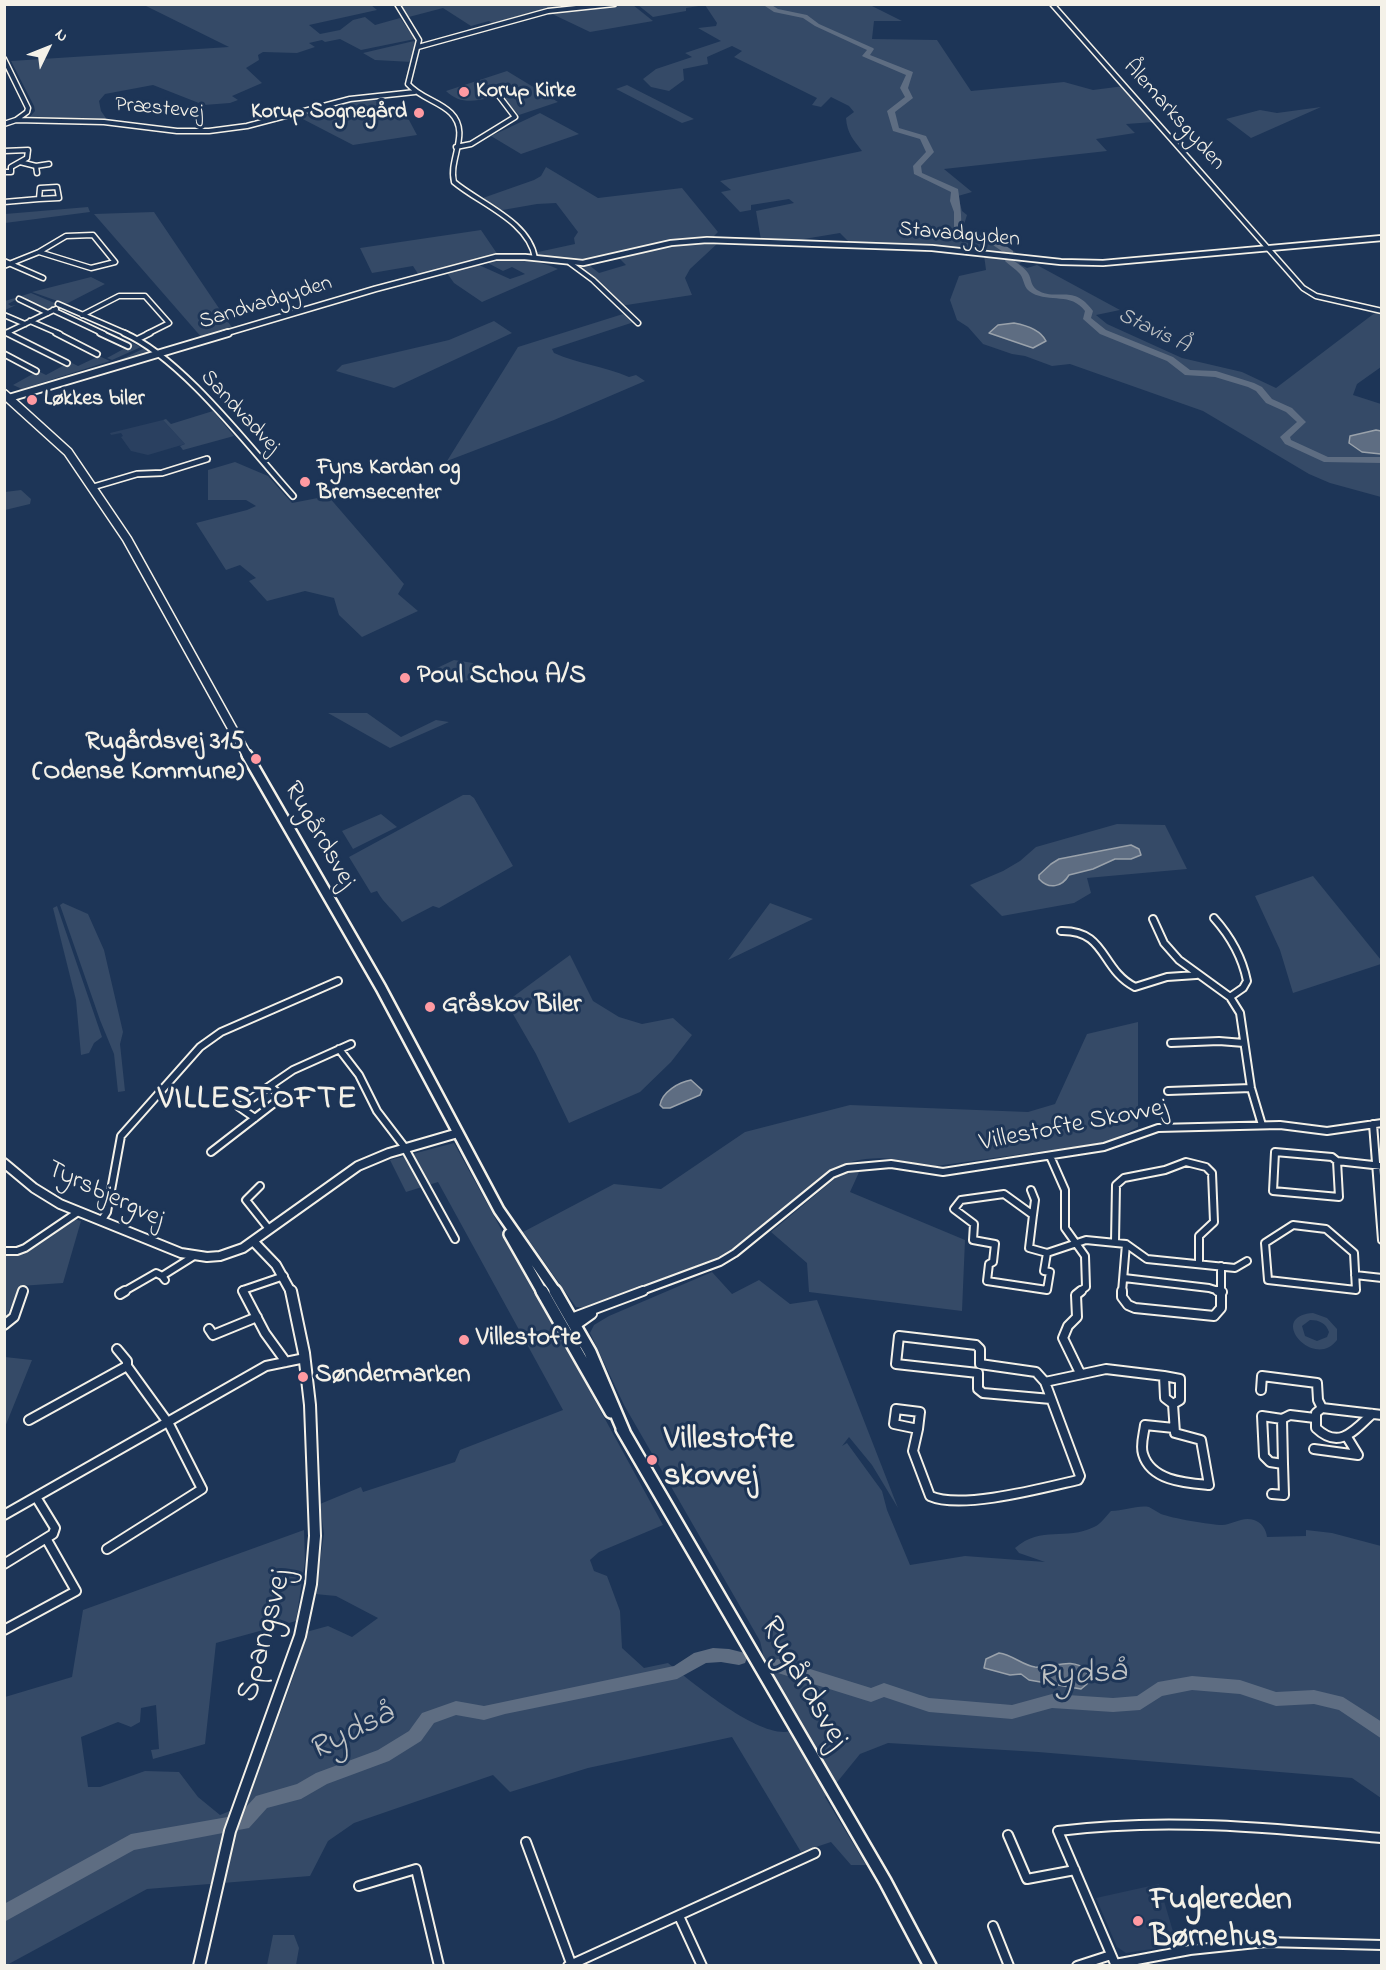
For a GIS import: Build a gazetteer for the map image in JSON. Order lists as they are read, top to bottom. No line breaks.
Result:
{"streets":{"main road":["Rugårdsvej"],"street":["Præstevej","Ålemarksgyden","Stavadgyden","Sandvadgyden","Sandvadvej","Villestofte Skovvej","Tyrsbjergvej","Spangsvej"]},"crossings":[["Ålemarksgyden","Stavadgyden"],["Stavadgyden","Sandvadgyden"],["Sandvadgyden","Sandvadvej"],["Sandvadgyden","Rugårdsvej"],["Rugårdsvej","Villestofte Skovvej"],["Rugårdsvej","Tyrsbjergvej"],["Tyrsbjergvej","Spangsvej"]],"districts":["VILLESTOFTE"],"water":["Stavis Å","Rydså"],"places":["Korup Kirke","Korup Sognegård","Løkkes biler","Fyns Kardan og Bremsecenter","Poul Schou A/S","Rugårdsvej 315 (Odense Kommune)","Gråskov Biler","Villestofte","Søndermarken","Villestofte skovvej","Fuglereden Børnehus"],"north":"top right"}
